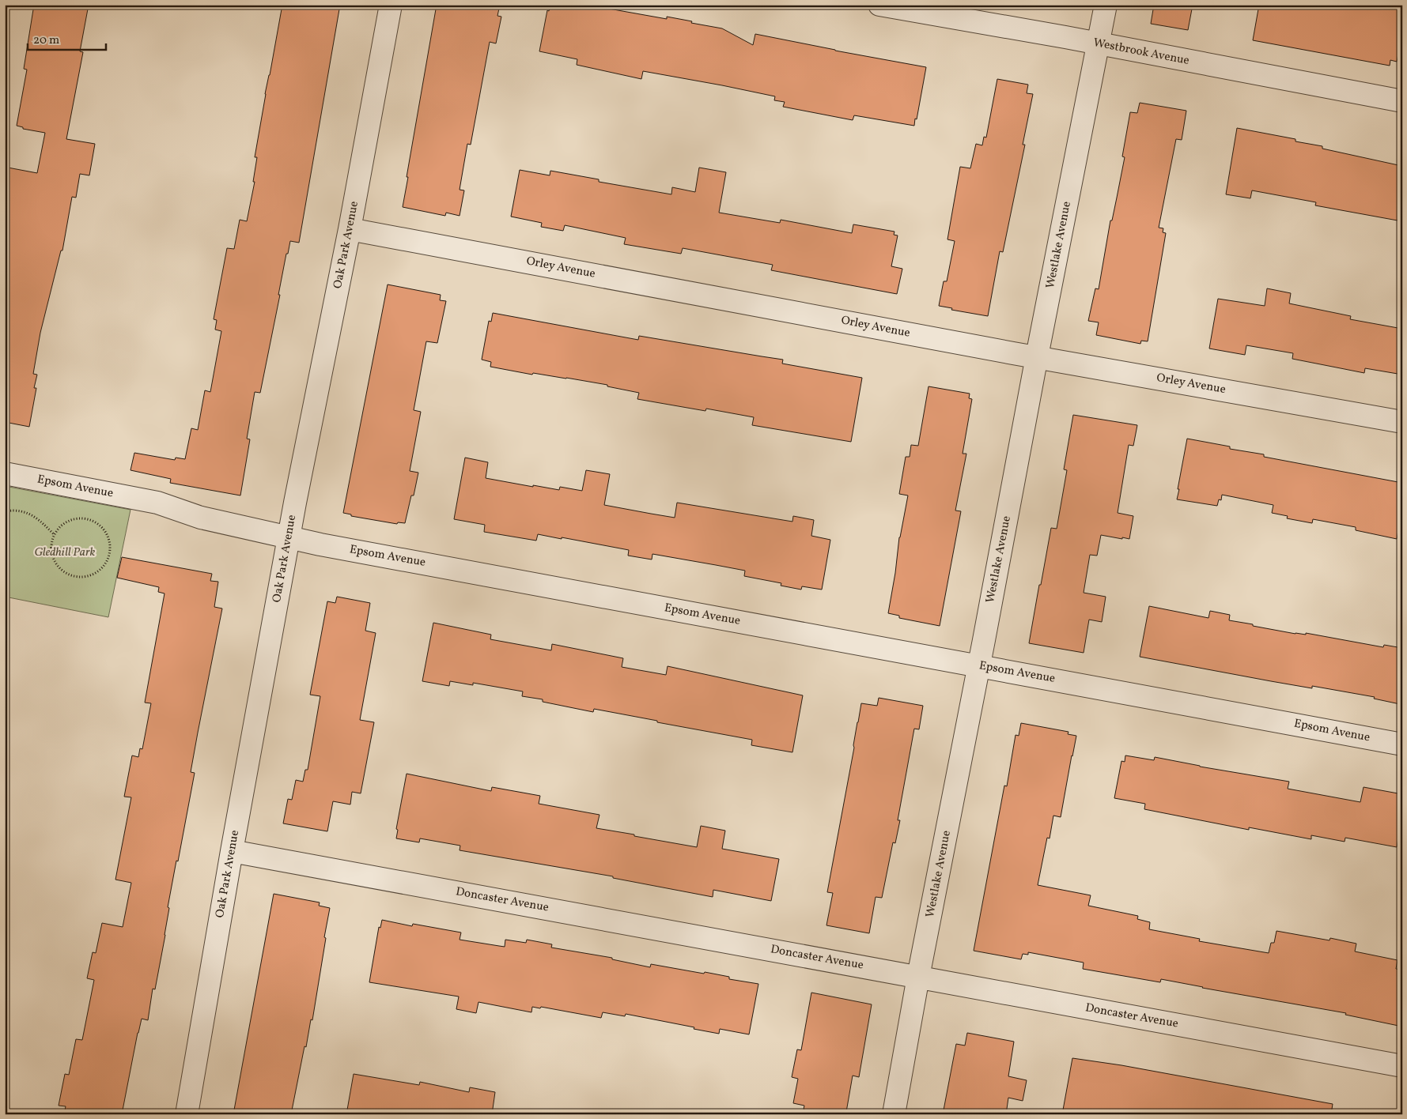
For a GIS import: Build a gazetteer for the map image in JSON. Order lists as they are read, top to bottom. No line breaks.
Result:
{"streets":{"street":["Westbrook Avenue","Oak Park Avenue","Westlake Avenue","Orley Avenue","Epsom Avenue","Doncaster Avenue"]},"crossings":[["Westbrook Avenue","Westlake Avenue"],["Oak Park Avenue","Orley Avenue"],["Oak Park Avenue","Epsom Avenue"],["Oak Park Avenue","Doncaster Avenue"],["Westlake Avenue","Orley Avenue"],["Westlake Avenue","Epsom Avenue"],["Westlake Avenue","Doncaster Avenue"]],"parks":["Gledhill Park"],"scale_bar":"20 m"}
